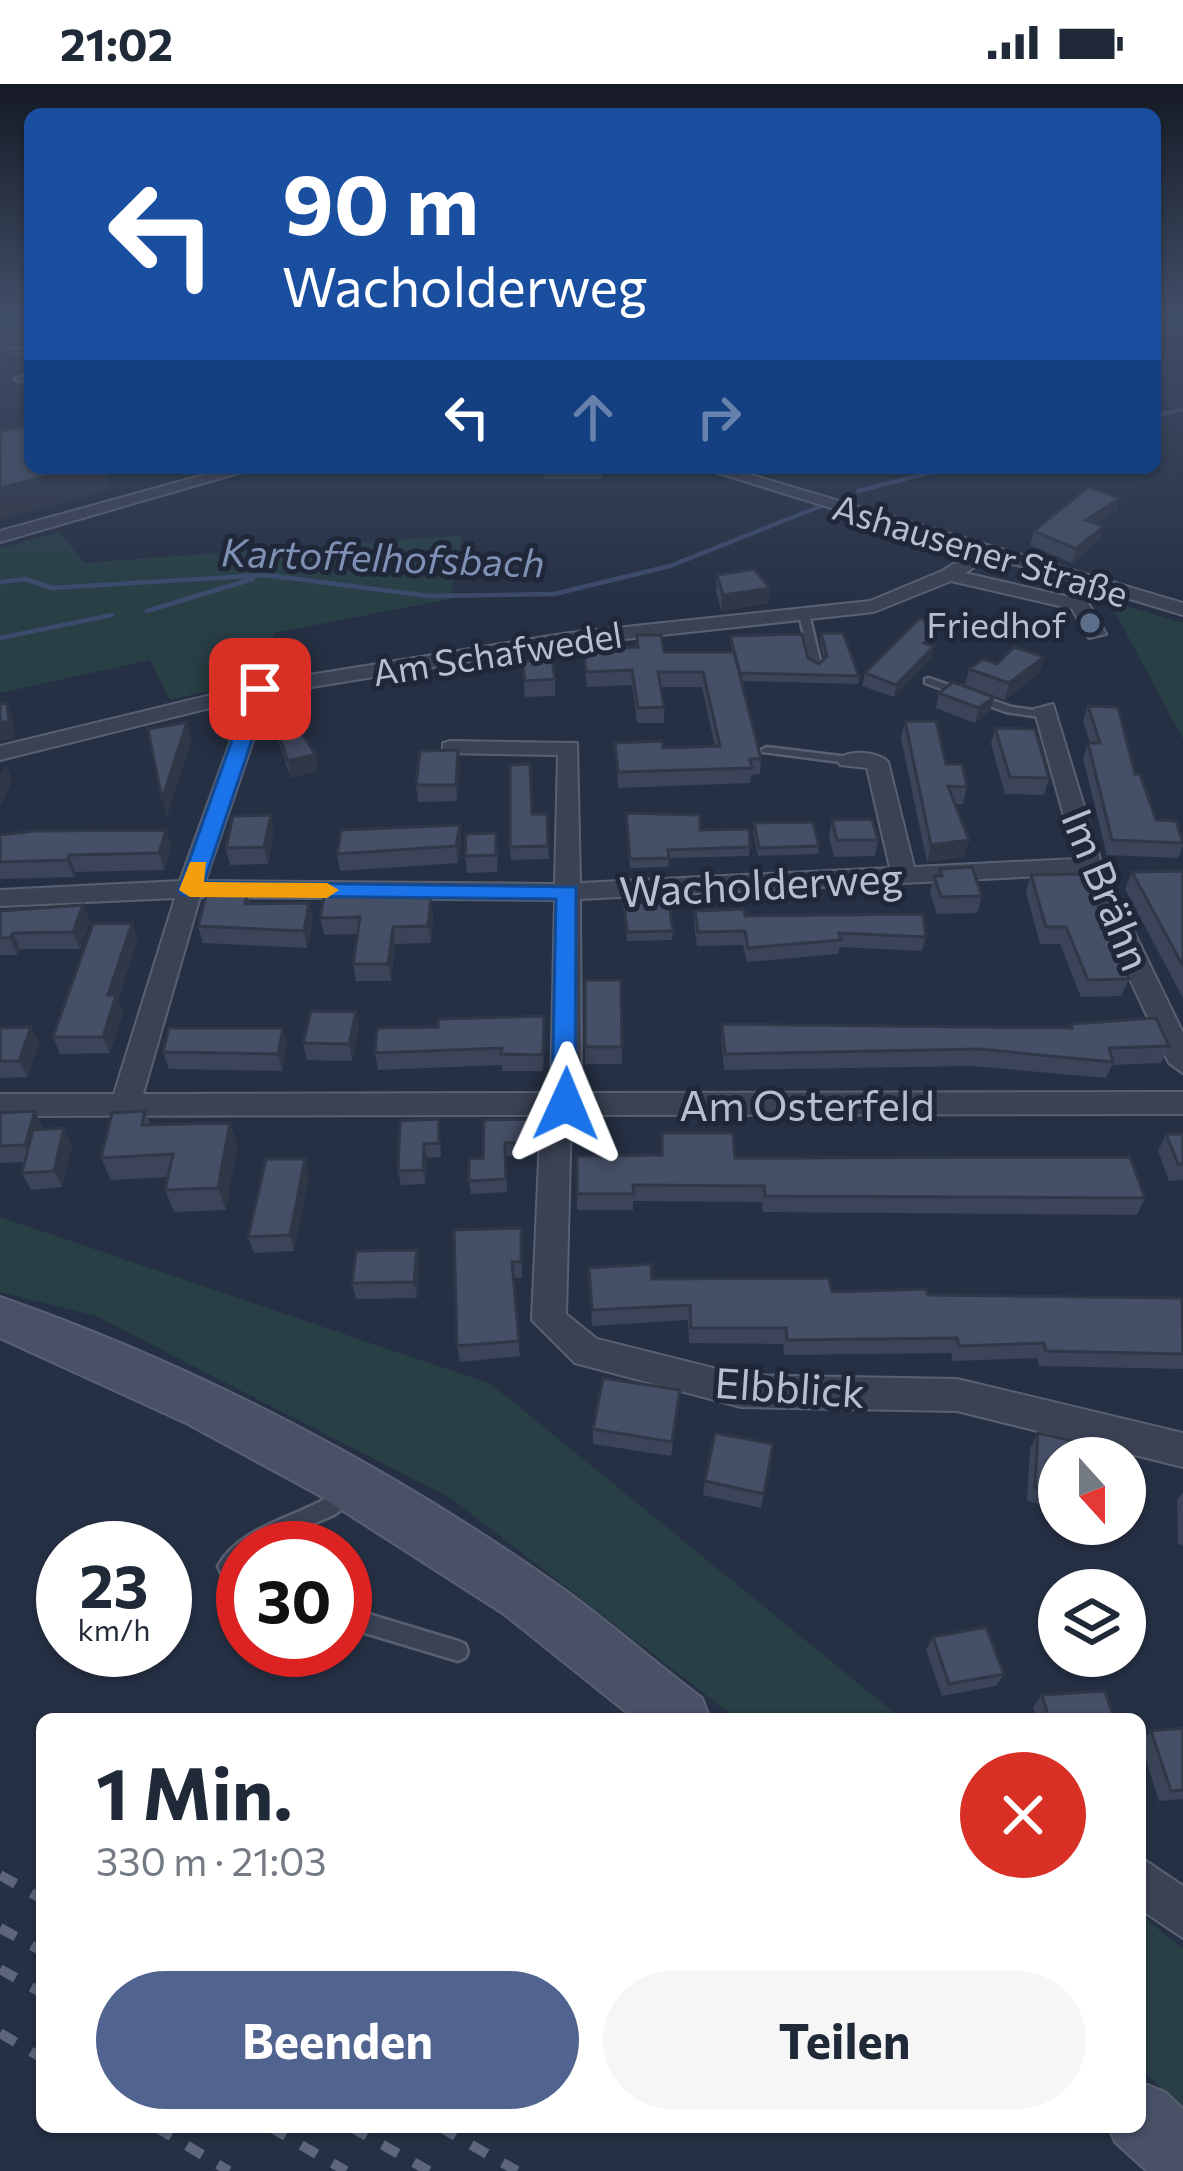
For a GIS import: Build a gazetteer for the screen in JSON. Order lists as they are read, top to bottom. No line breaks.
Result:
{"streets":{"street":["Ashausener Straße","Am Schafwedel","Wacholderweg","Im Brähn","Am Osterfeld","Elbblick"]},"crossings":[["Ashausener Straße","Am Schafwedel"],["Wacholderweg","Im Brähn"],["Am Osterfeld","Elbblick"]],"water":["Kartoffelhofsbach"],"places":["Friedhof"],"north":"bottom","page":{"status":"21:02","turn":["90 m","Wacholderweg"],"speed":"23 km/h","limit":"30","heading":["1 Min.","330 m · 21:03"],"buttons":["Beenden","Teilen"]}}
